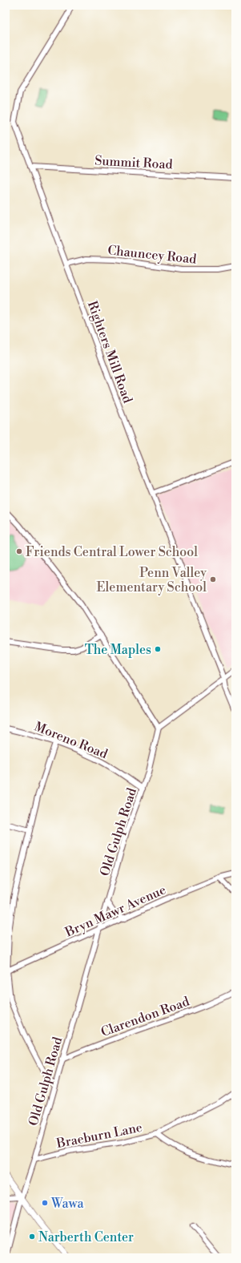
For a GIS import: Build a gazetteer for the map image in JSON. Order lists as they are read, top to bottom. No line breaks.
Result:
{"streets":{"street":["Summit Road","Chauncey Road","Righters Mill Road","Moreno Road","Old Gulph Road","Bryn Mawr Avenue","Clarendon Road","Braeburn Lane"]},"crossings":[["Summit Road","Righters Mill Road"],["Chauncey Road","Righters Mill Road"],["Moreno Road","Old Gulph Road"],["Old Gulph Road","Bryn Mawr Avenue"],["Old Gulph Road","Clarendon Road"],["Old Gulph Road","Braeburn Lane"]],"places":["Friends Central Lower School","Penn Valley Elementary School","The Maples","Wawa","Narberth Center"]}
